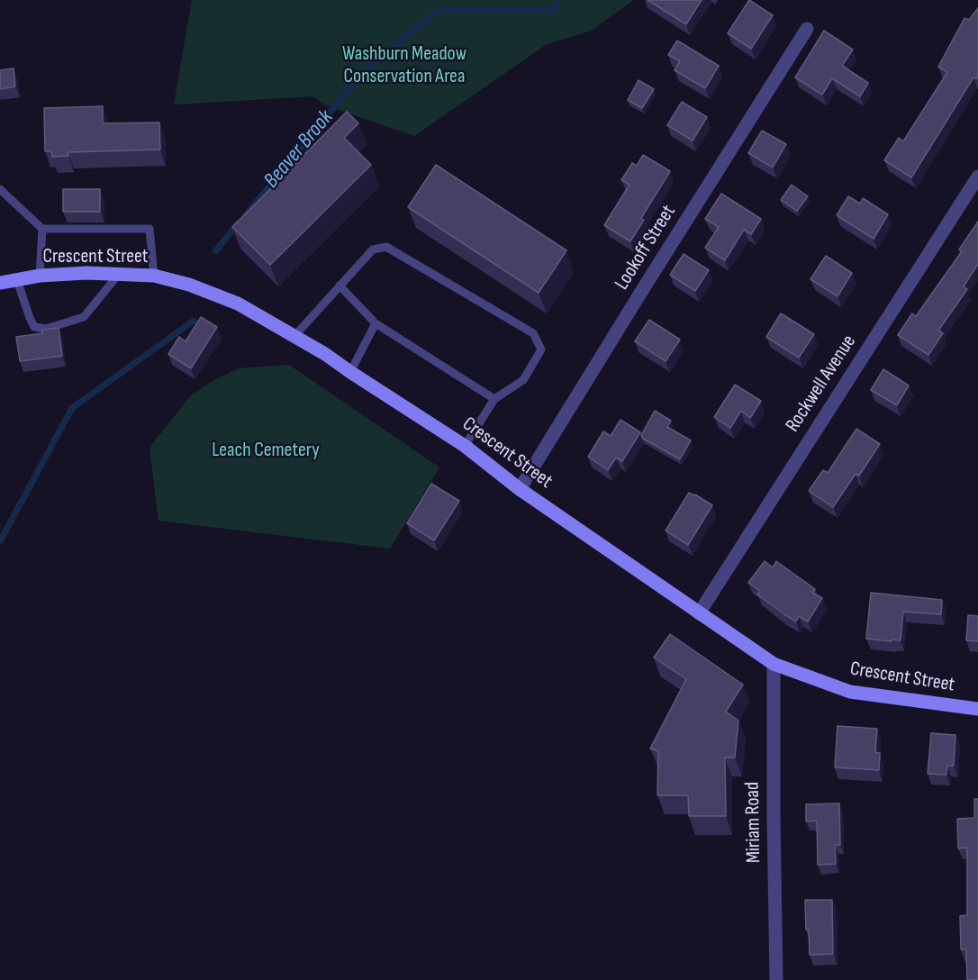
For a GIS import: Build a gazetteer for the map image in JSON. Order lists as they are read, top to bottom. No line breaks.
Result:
{"streets":{"main road":["Crescent Street"],"street":["Lookoff Street","Rockwell Avenue","Miriam Road"]},"crossings":[["Lookoff Street","Crescent Street"],["Crescent Street","Rockwell Avenue"],["Crescent Street","Miriam Road"]],"water":["Beaver Brook"],"parks":["Washburn Meadow Conservation Area","Leach Cemetery"]}
